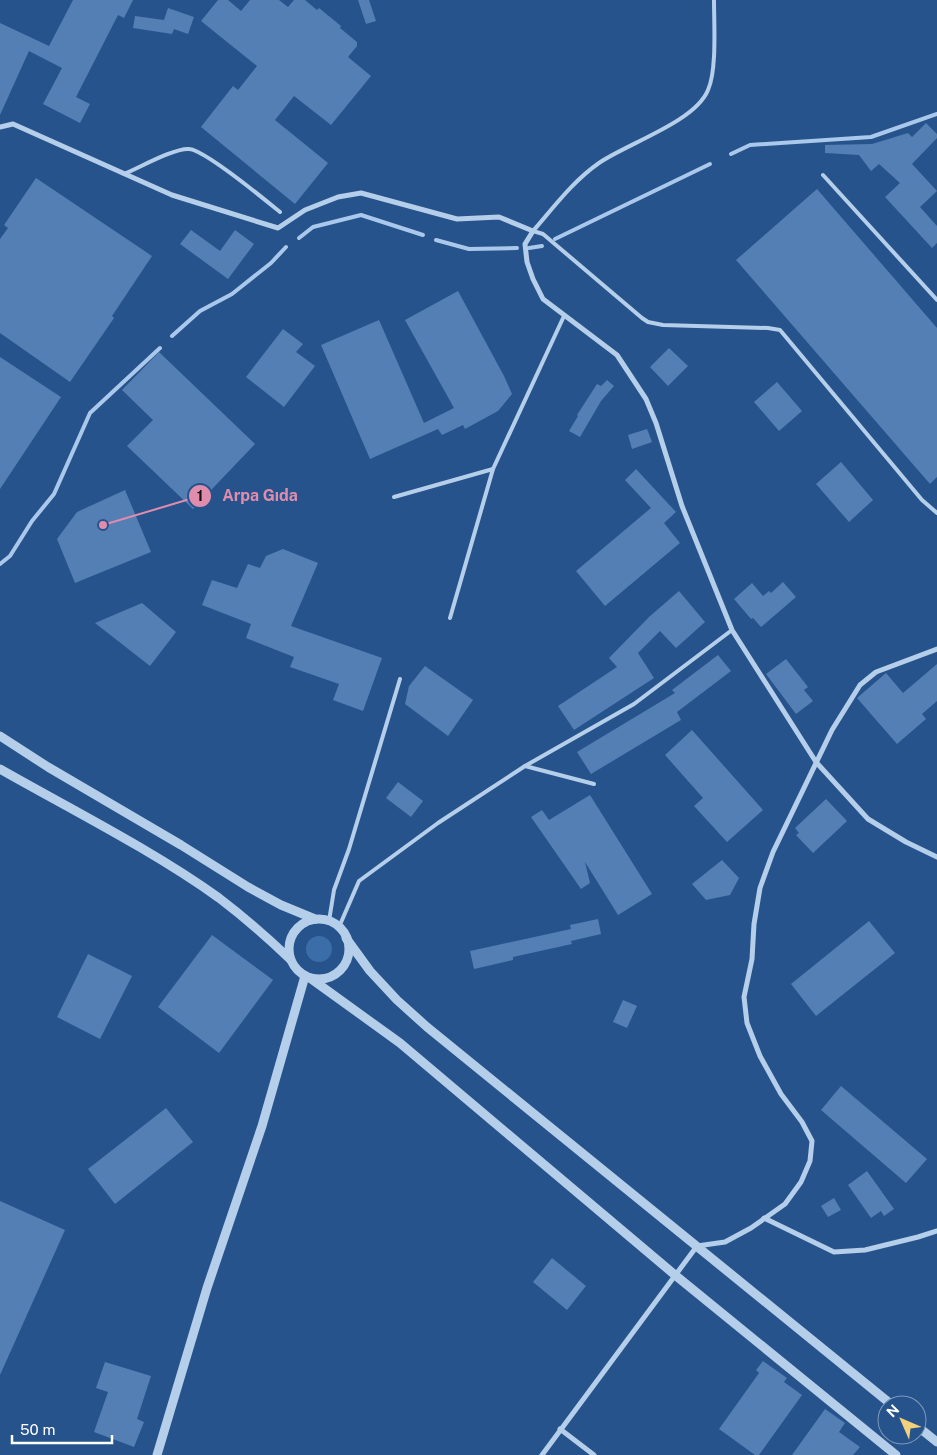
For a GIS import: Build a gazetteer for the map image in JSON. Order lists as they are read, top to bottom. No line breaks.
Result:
{"places":["Arpa Gıda"],"scale_bar":"50 m","north":"top left"}
